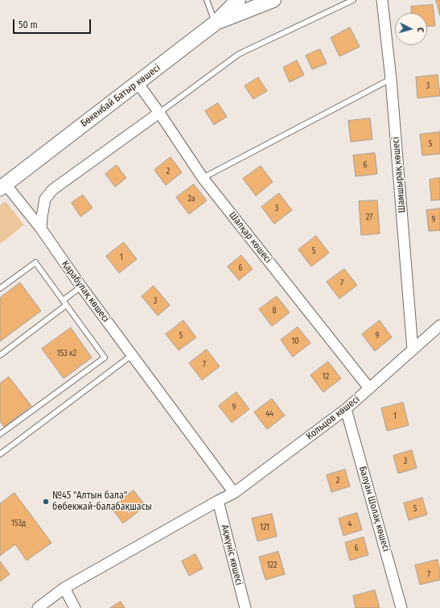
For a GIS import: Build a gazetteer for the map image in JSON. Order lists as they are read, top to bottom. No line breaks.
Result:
{"streets":{"main road":["Бөкенбай Батыр көшесі"],"street":["Шамшырақ көшесі","Шалқар көшесі","Қарабұлақ көшесі","Кольцов көшесі","Балуан Шолақ көшесі","Ақжүніс көшесі"]},"crossings":[["Бөкенбай Батыр көшесі","Шалқар көшесі"],["Бөкенбай Батыр көшесі","Қарабұлақ көшесі"],["Шамшырақ көшесі","Кольцов көшесі"],["Шалқар көшесі","Кольцов көшесі"],["Қарабұлақ көшесі","Кольцов көшесі"],["Кольцов көшесі","Балуан Шолақ көшесі"],["Кольцов көшесі","Ақжүніс көшесі"]],"places":["№45 \"Алтын бала\" бөбекжай-балабақшасы"],"house_numbers":["3","5","6","2","2а","3","27","9","5","1","6","7","3","8","5","9","10","153 к2","7","12","9","44","1","3","2","5","153д","4","121","6","122","7"],"scale_bar":"50 m","north":"right"}
